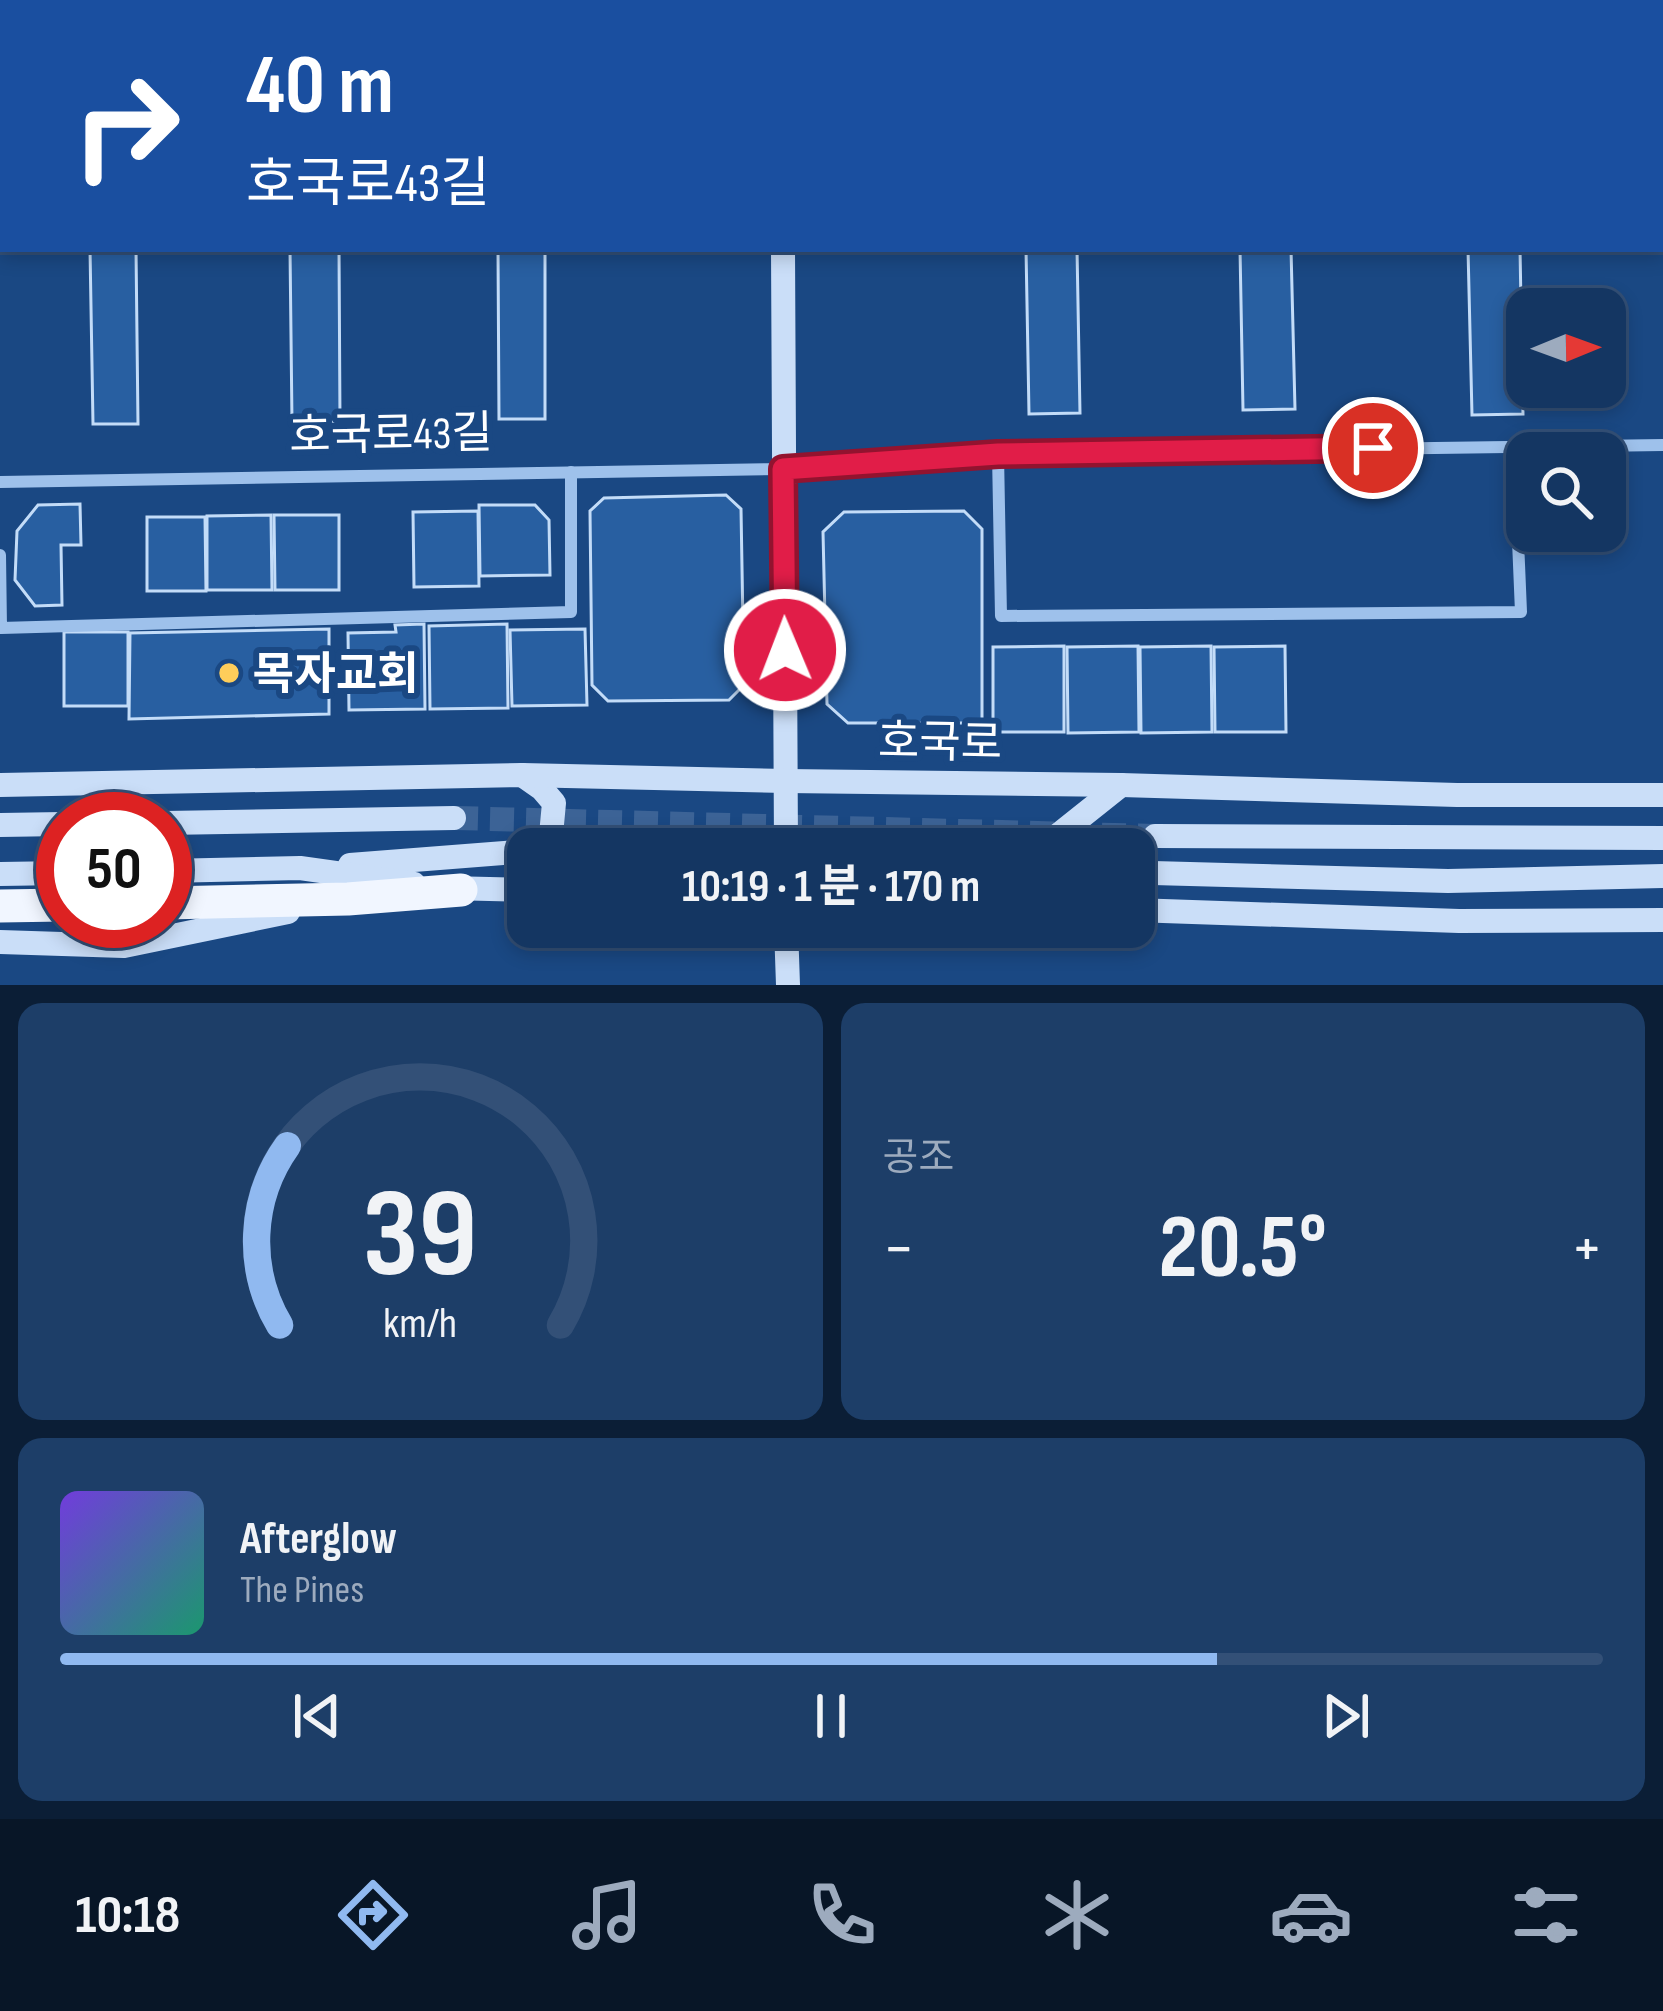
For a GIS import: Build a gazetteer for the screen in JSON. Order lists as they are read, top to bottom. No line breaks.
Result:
{"streets":{"main road":["호국로"],"street":["호국로43길"]},"places":["목자교회"],"north":"right","page":{"turn":["40 m","호국로43길"],"limit":"50","trip":"10:19 · 1 분 · 170 m","tile":"공조","heat":["−","20.5°","+"],"song":["Afterglow","The Pines"],"tabs":"10:18","gauge":["39","km/h"]}}
